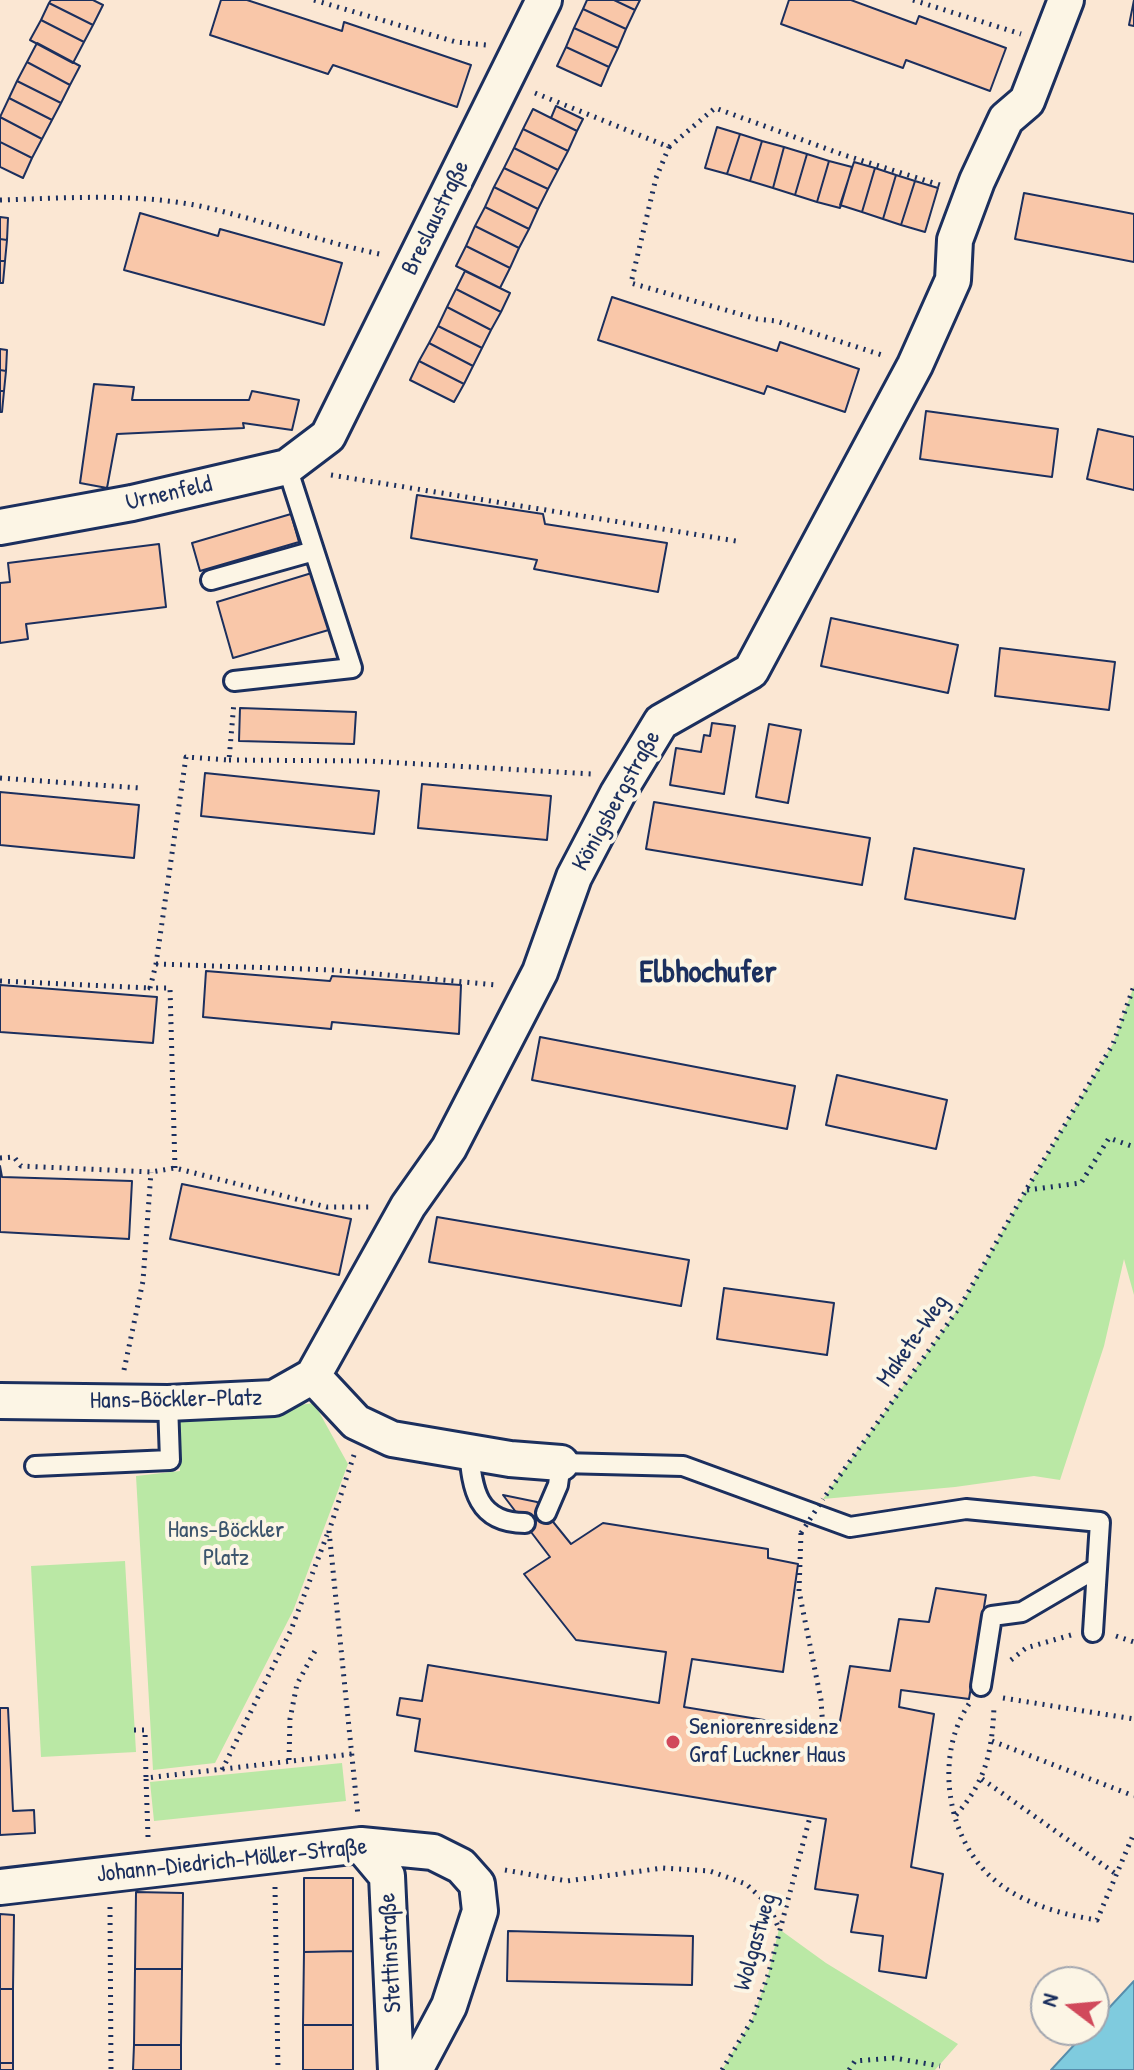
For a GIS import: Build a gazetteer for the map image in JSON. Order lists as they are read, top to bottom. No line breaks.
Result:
{"streets":{"street":["Breslaustraße","Urnenfeld","Königsbergstraße","Hans-Böckler-Platz","Johann-Diedrich-Möller-Straße","Stettinstraße"],"path":["Makete-Weg","Wolgastweg"]},"crossings":[["Breslaustraße","Urnenfeld"],["Königsbergstraße","Hans-Böckler-Platz"],["Johann-Diedrich-Möller-Straße","Stettinstraße"]],"districts":["Elbhochufer"],"parks":["Hans-Böckler Platz"],"places":["Seniorenresidenz Graf Luckner Haus"],"north":"left"}
